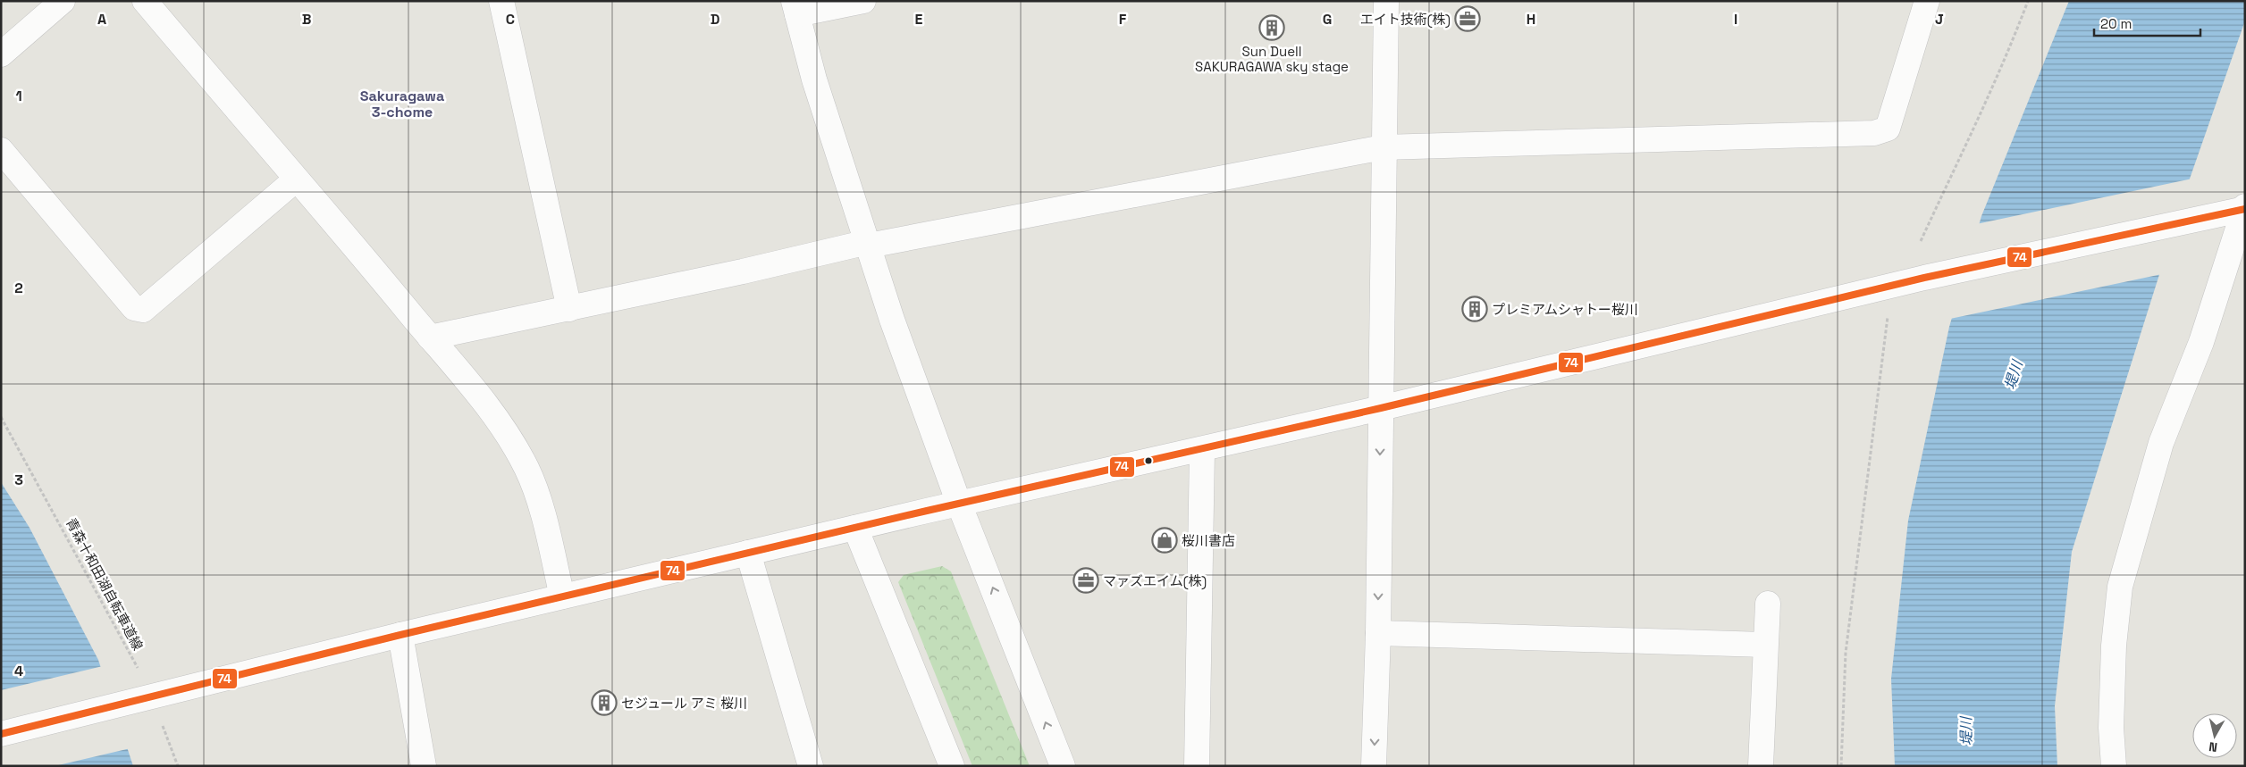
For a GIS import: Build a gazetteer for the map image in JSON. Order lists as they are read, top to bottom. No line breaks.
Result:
{"streets":{"path":["青森十和田湖自転車道線"]},"districts":["Sakuragawa 3-chome"],"water":["堤川"],"places":{"office":["エイト技術(株)","マァズエイム(株)"],"building":["Sun Duell SAKURAGAWA sky stage","プレミアムシャトー桜川","セジュール アミ 桜川"],"shop":["桜川書店"]},"lines":["transit line 74"],"scale_bar":"20 m","north":"bottom","grid":{"columns":["A","B","C","D","E","F","G","H","I","J"],"rows":["1","2","3","4"]}}
